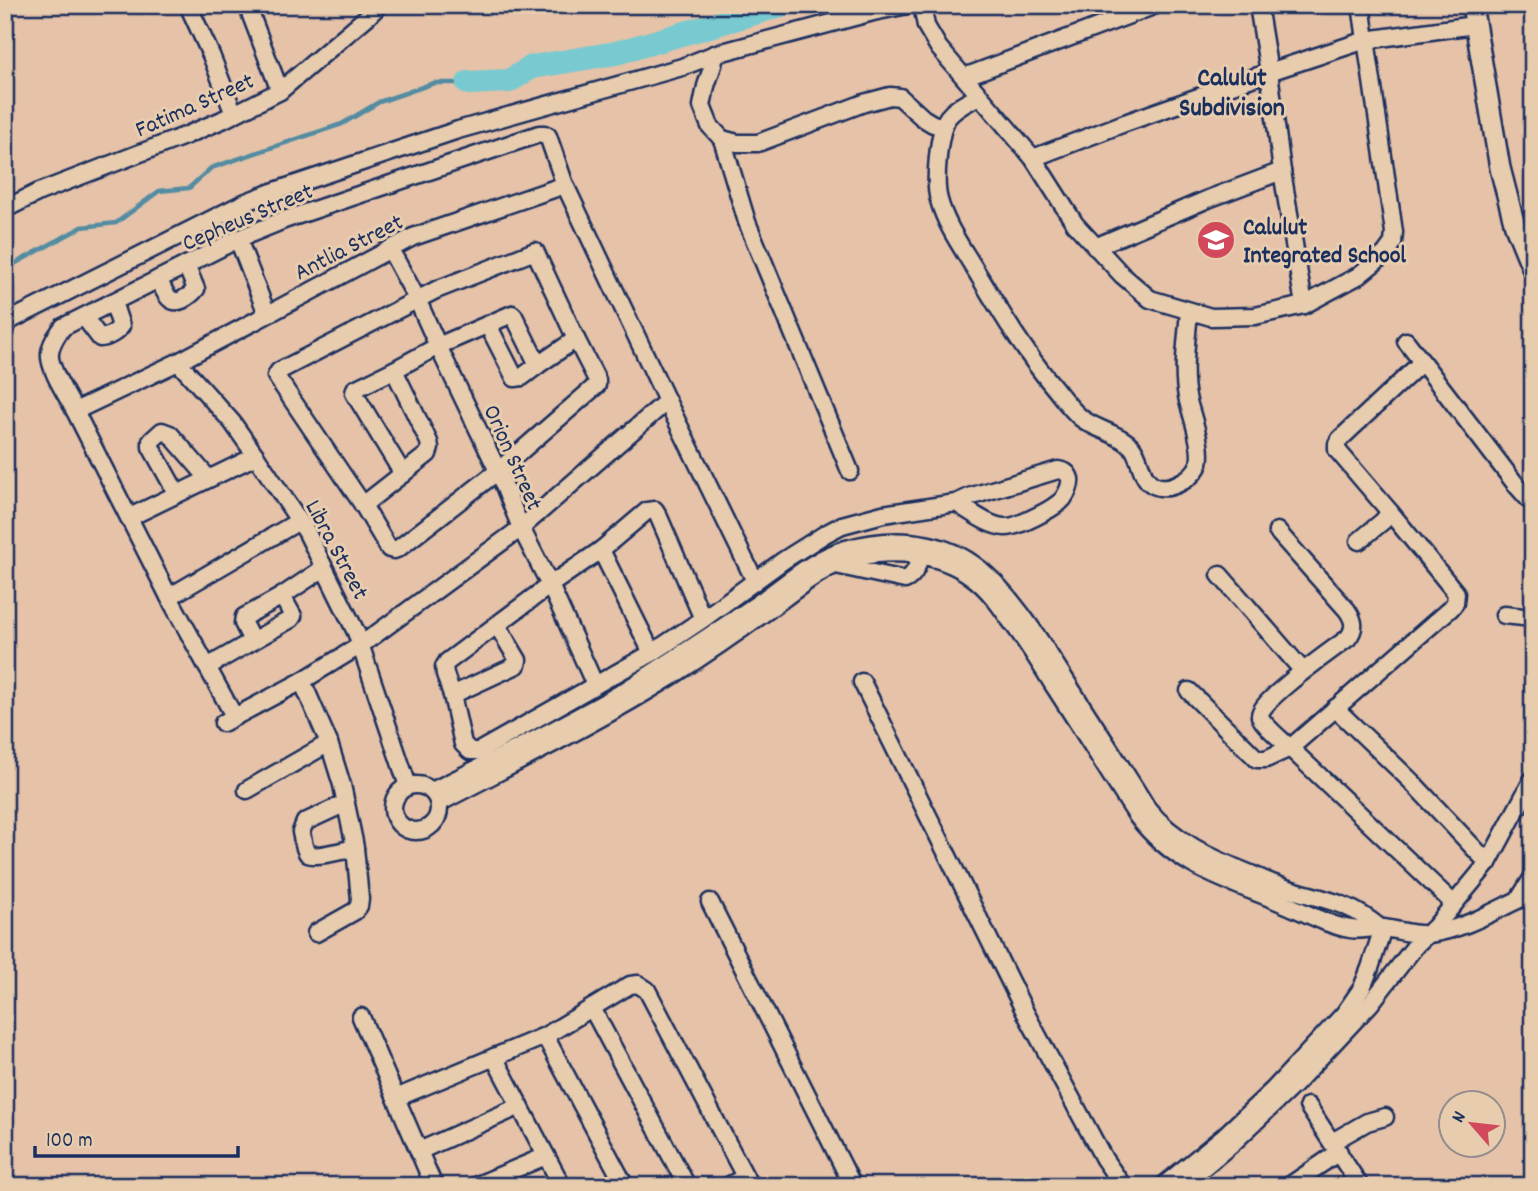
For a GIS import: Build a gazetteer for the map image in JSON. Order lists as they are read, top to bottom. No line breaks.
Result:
{"streets":{"street":["Fatima Street","Cepheus Street","Antlia Street","Orion Street","Libra Street"]},"crossings":[["Cepheus Street","Antlia Street"],["Antlia Street","Orion Street"],["Antlia Street","Libra Street"]],"districts":["Calulut Subdivision"],"places":{"school or university":["Calulut Integrated School"]},"scale_bar":"100 m","north":"top left"}
